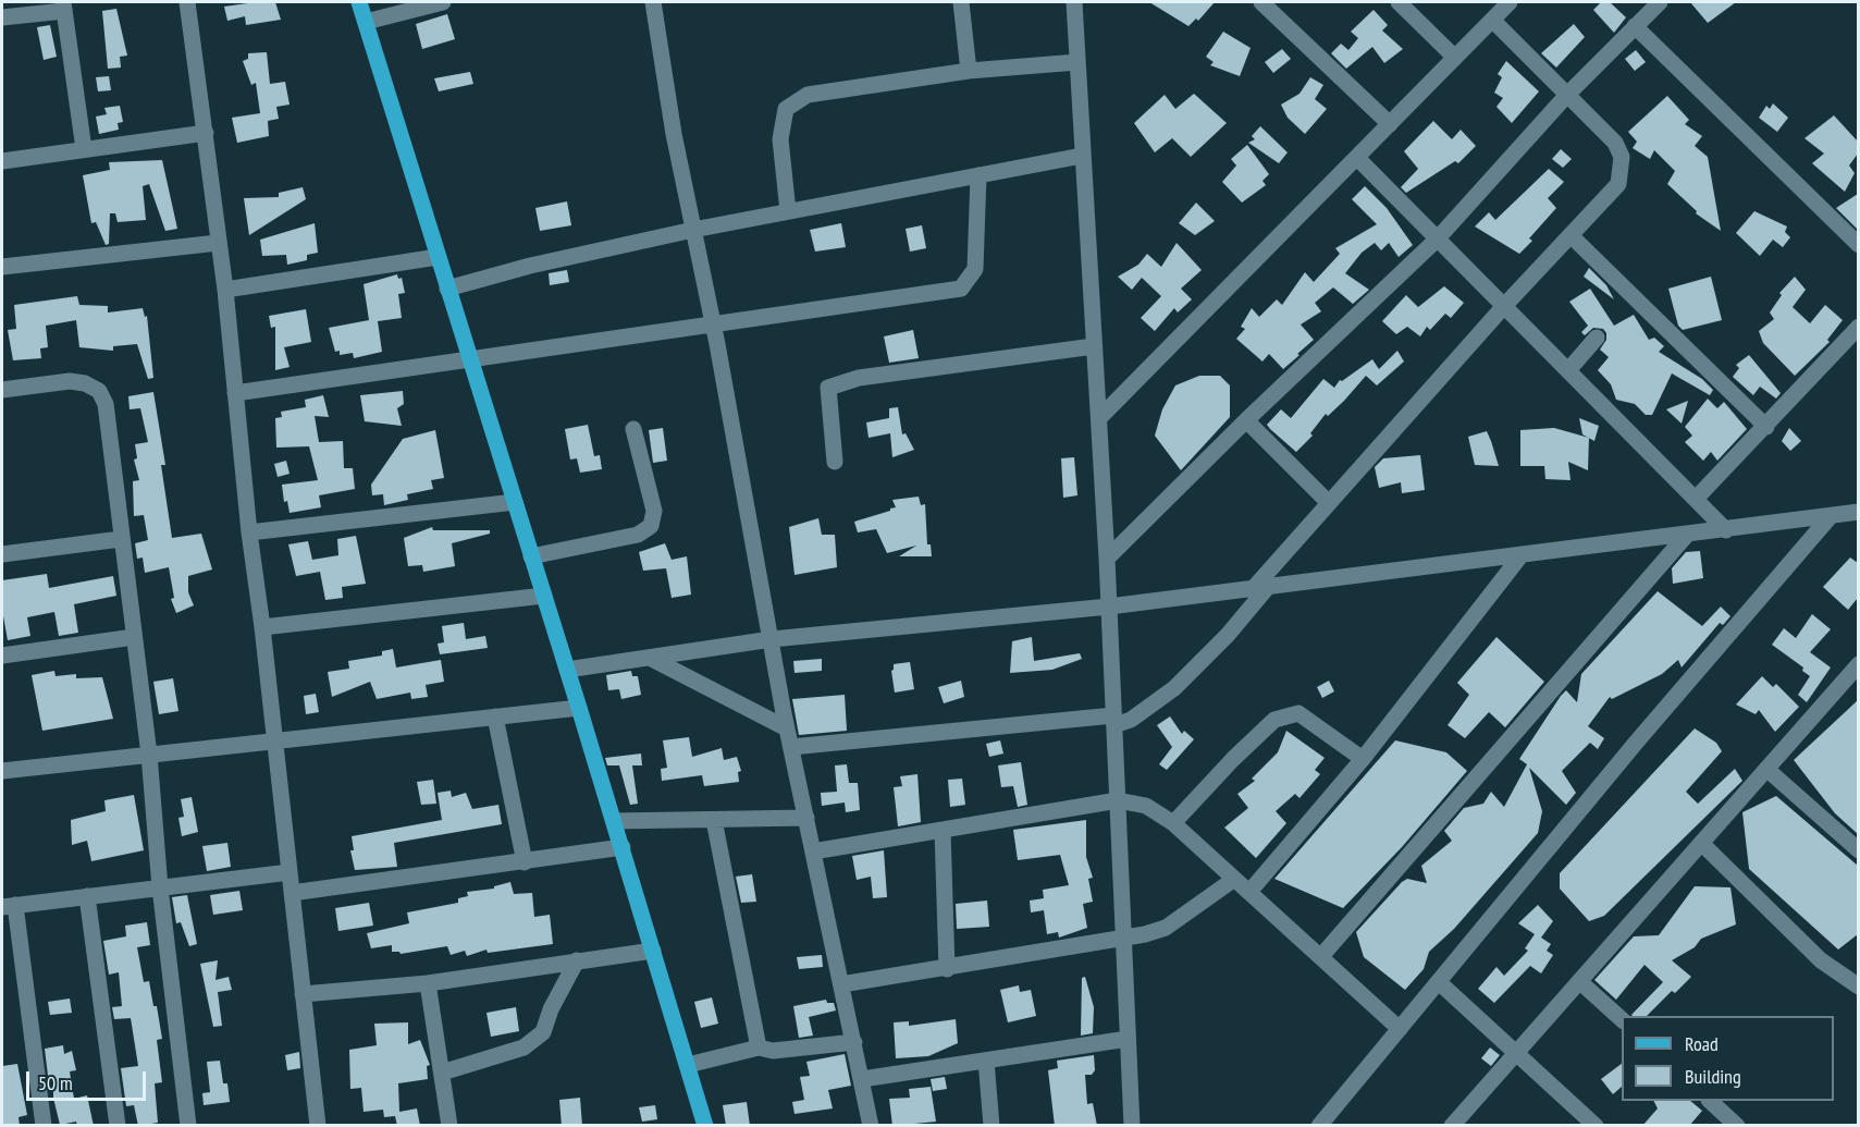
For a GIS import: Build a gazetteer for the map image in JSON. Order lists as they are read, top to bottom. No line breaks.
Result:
{"legend":["Road","Building"],"scale_bar":"50 m"}
